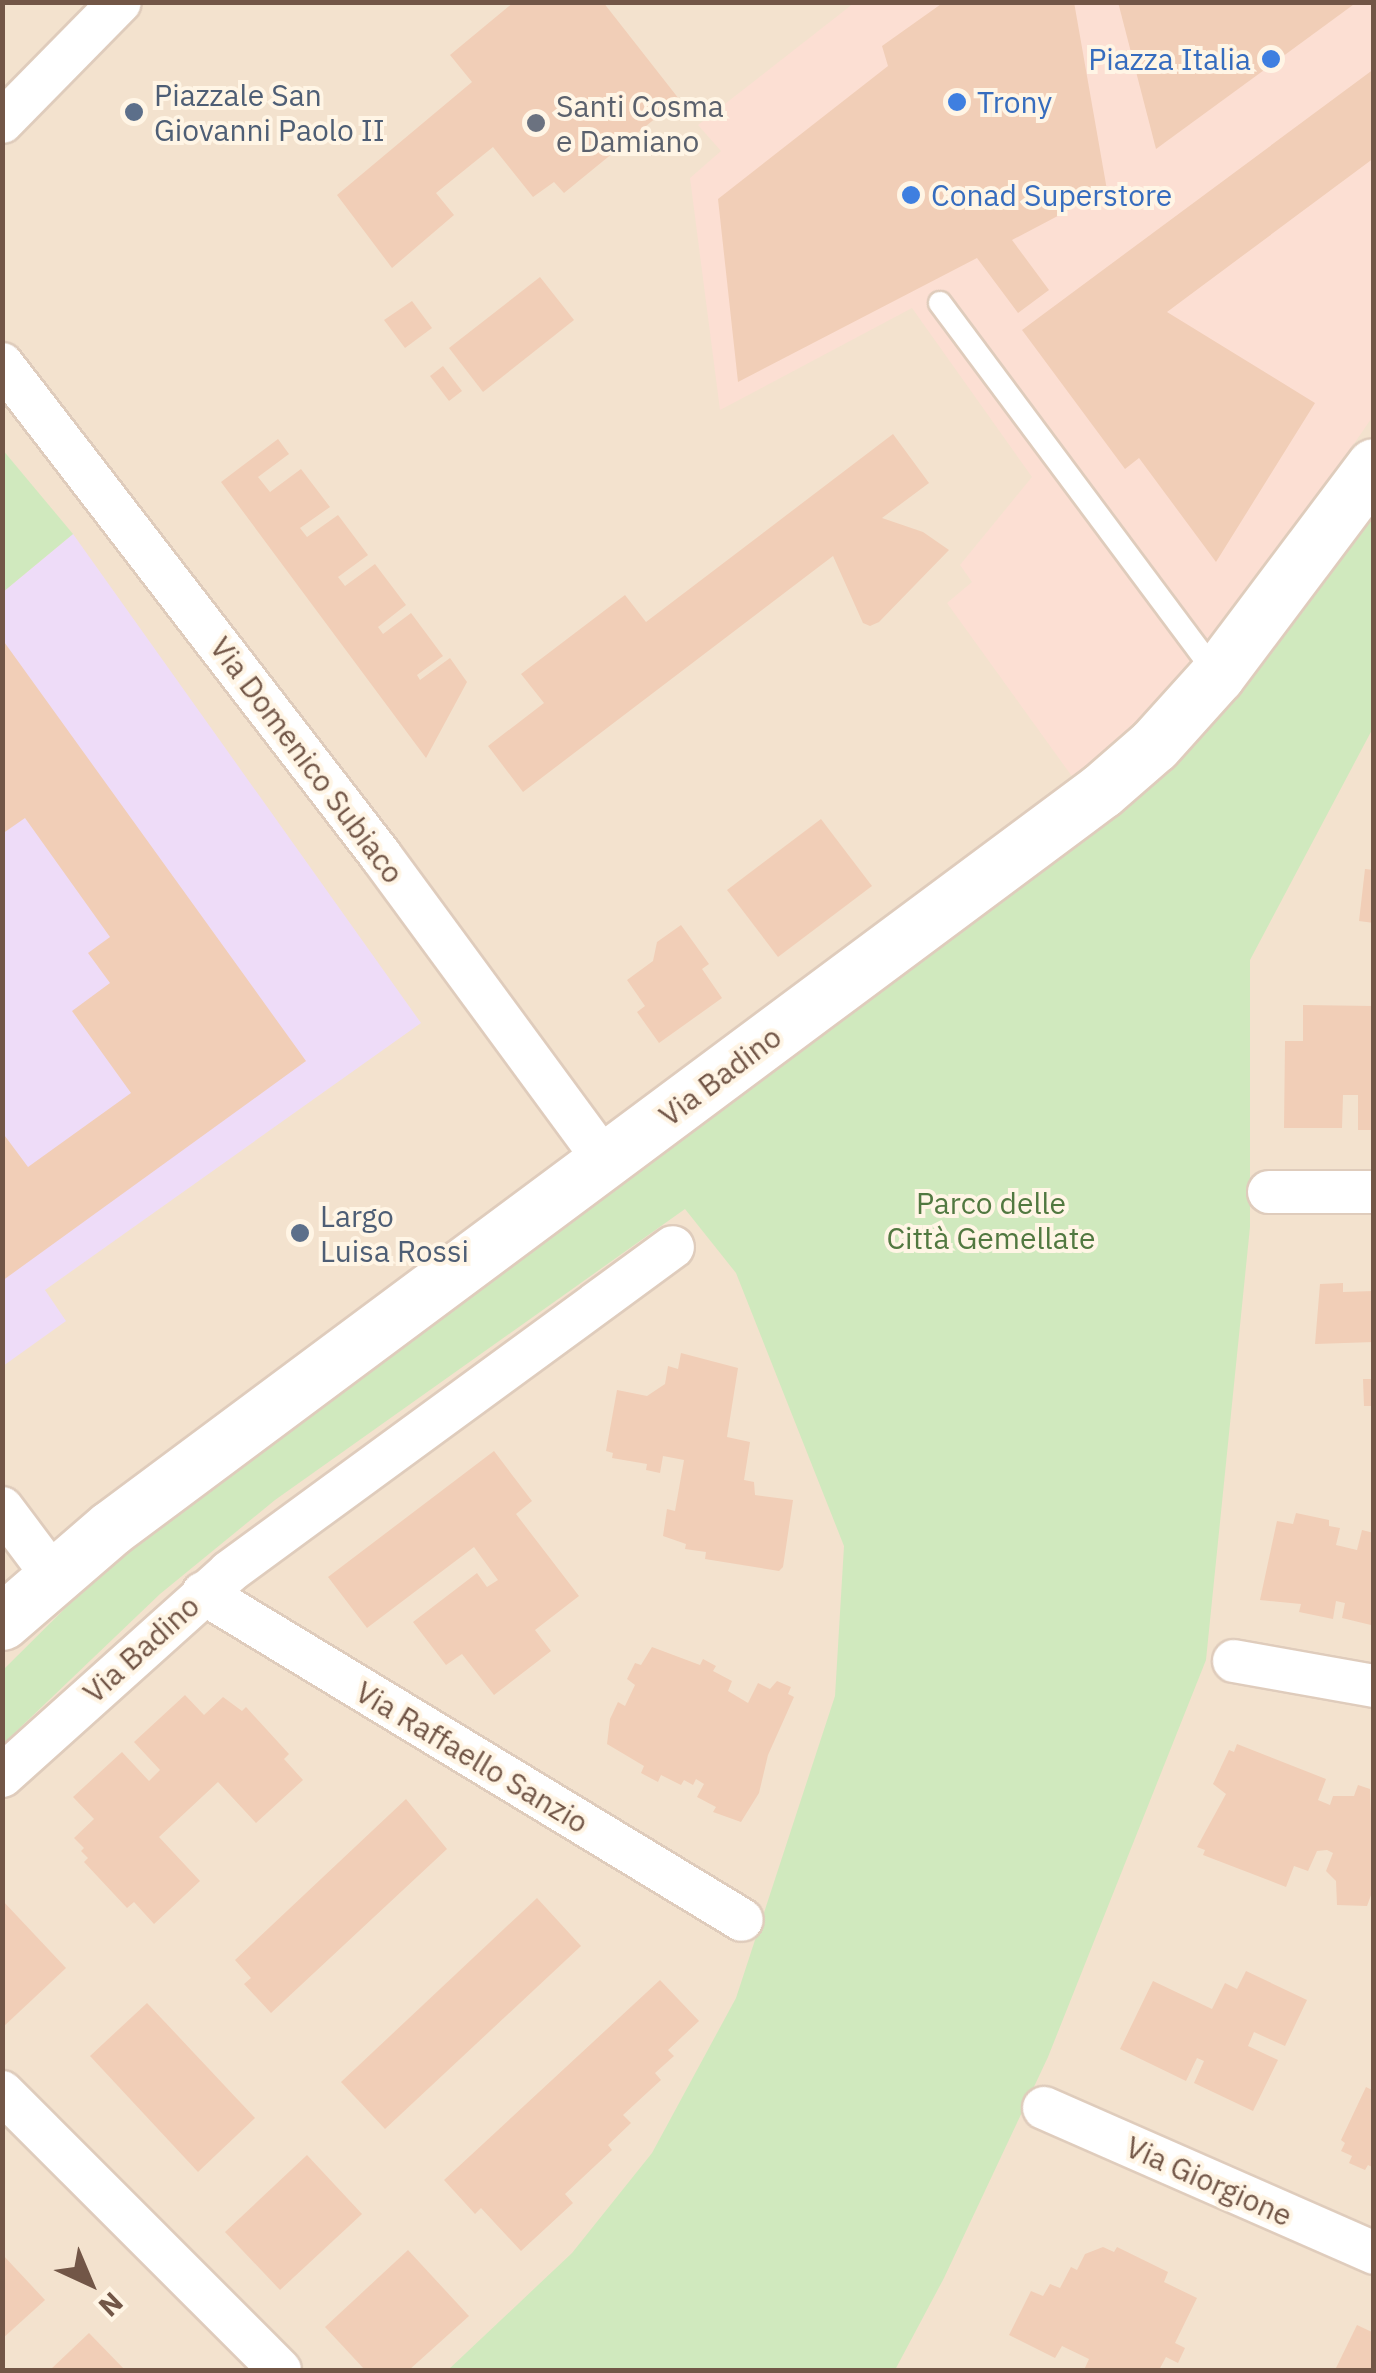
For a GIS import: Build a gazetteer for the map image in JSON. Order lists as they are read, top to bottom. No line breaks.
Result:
{"streets":{"street":["Via Domenico Subiaco","Via Badino","Via Raffaello Sanzio","Via Giorgione"]},"crossings":[["Via Domenico Subiaco","Via Badino"],["Via Badino","Via Raffaello Sanzio"]],"parks":["Parco delle Città Gemellate"],"places":["Piazza Italia","Trony","Piazzale San Giovanni Paolo II","Santi Cosma e Damiano","Conad Superstore","Largo Luisa Rossi"],"north":"bottom right"}
